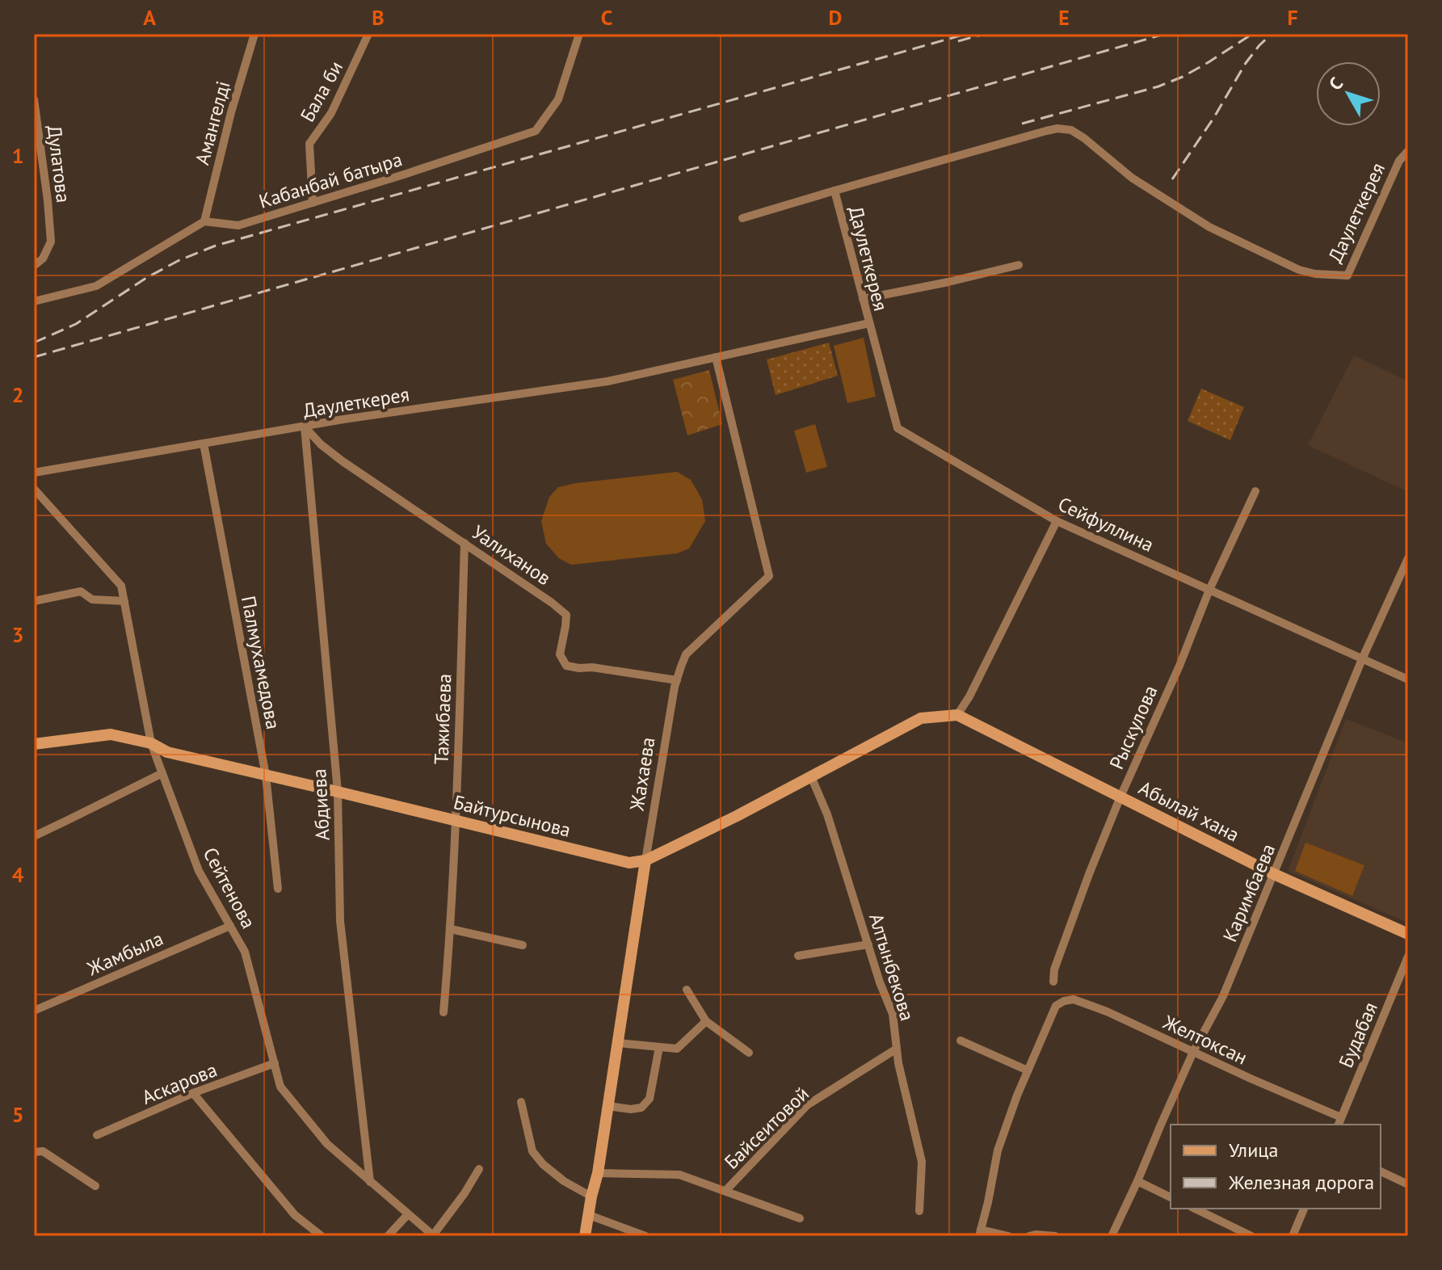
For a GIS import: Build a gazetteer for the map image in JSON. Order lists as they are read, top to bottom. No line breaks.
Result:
{"streets":{"main road":["Жахаева","Абылай хана","Байтурсынова"],"street":["Бала би","Амангелді","Дулатова","Кабанбай батыра","Даулеткерея","Сейфуллина","Уалиханов","Палмухамедова","Тажибаева","Рыскулова","Абдиева","Сейтенова","Каримбаева","Жамбыла","Алтынбекова","Будабая","Желтоксан","Аскарова","Байсеитовой"]},"crossings":[["Бала би","Кабанбай батыра"],["Амангелді","Кабанбай батыра"],["Даулеткерея","Сейфуллина"],["Даулеткерея","Уалиханов"],["Даулеткерея","Палмухамедова"],["Даулеткерея","Жахаева"],["Даулеткерея","Абдиева"],["Сейфуллина","Рыскулова"],["Сейфуллина","Каримбаева"],["Уалиханов","Тажибаева"],["Уалиханов","Жахаева"],["Уалиханов","Абдиева"],["Палмухамедова","Байтурсынова"],["Тажибаева","Байтурсынова"],["Рыскулова","Абылай хана"],["Жахаева","Байтурсынова"],["Жахаева","Байсеитовой"],["Абдиева","Байтурсынова"],["Абдиева","Сейтенова"],["Абылай хана","Байтурсынова"],["Абылай хана","Каримбаева"],["Байтурсынова","Сейтенова"],["Байтурсынова","Алтынбекова"],["Сейтенова","Жамбыла"],["Сейтенова","Аскарова"],["Каримбаева","Желтоксан"],["Алтынбекова","Байсеитовой"],["Будабая","Желтоксан"]],"legend":["Улица","Железная дорога"],"north":"top left","grid":{"columns":["A","B","C","D","E","F"],"rows":["1","2","3","4","5"]}}
